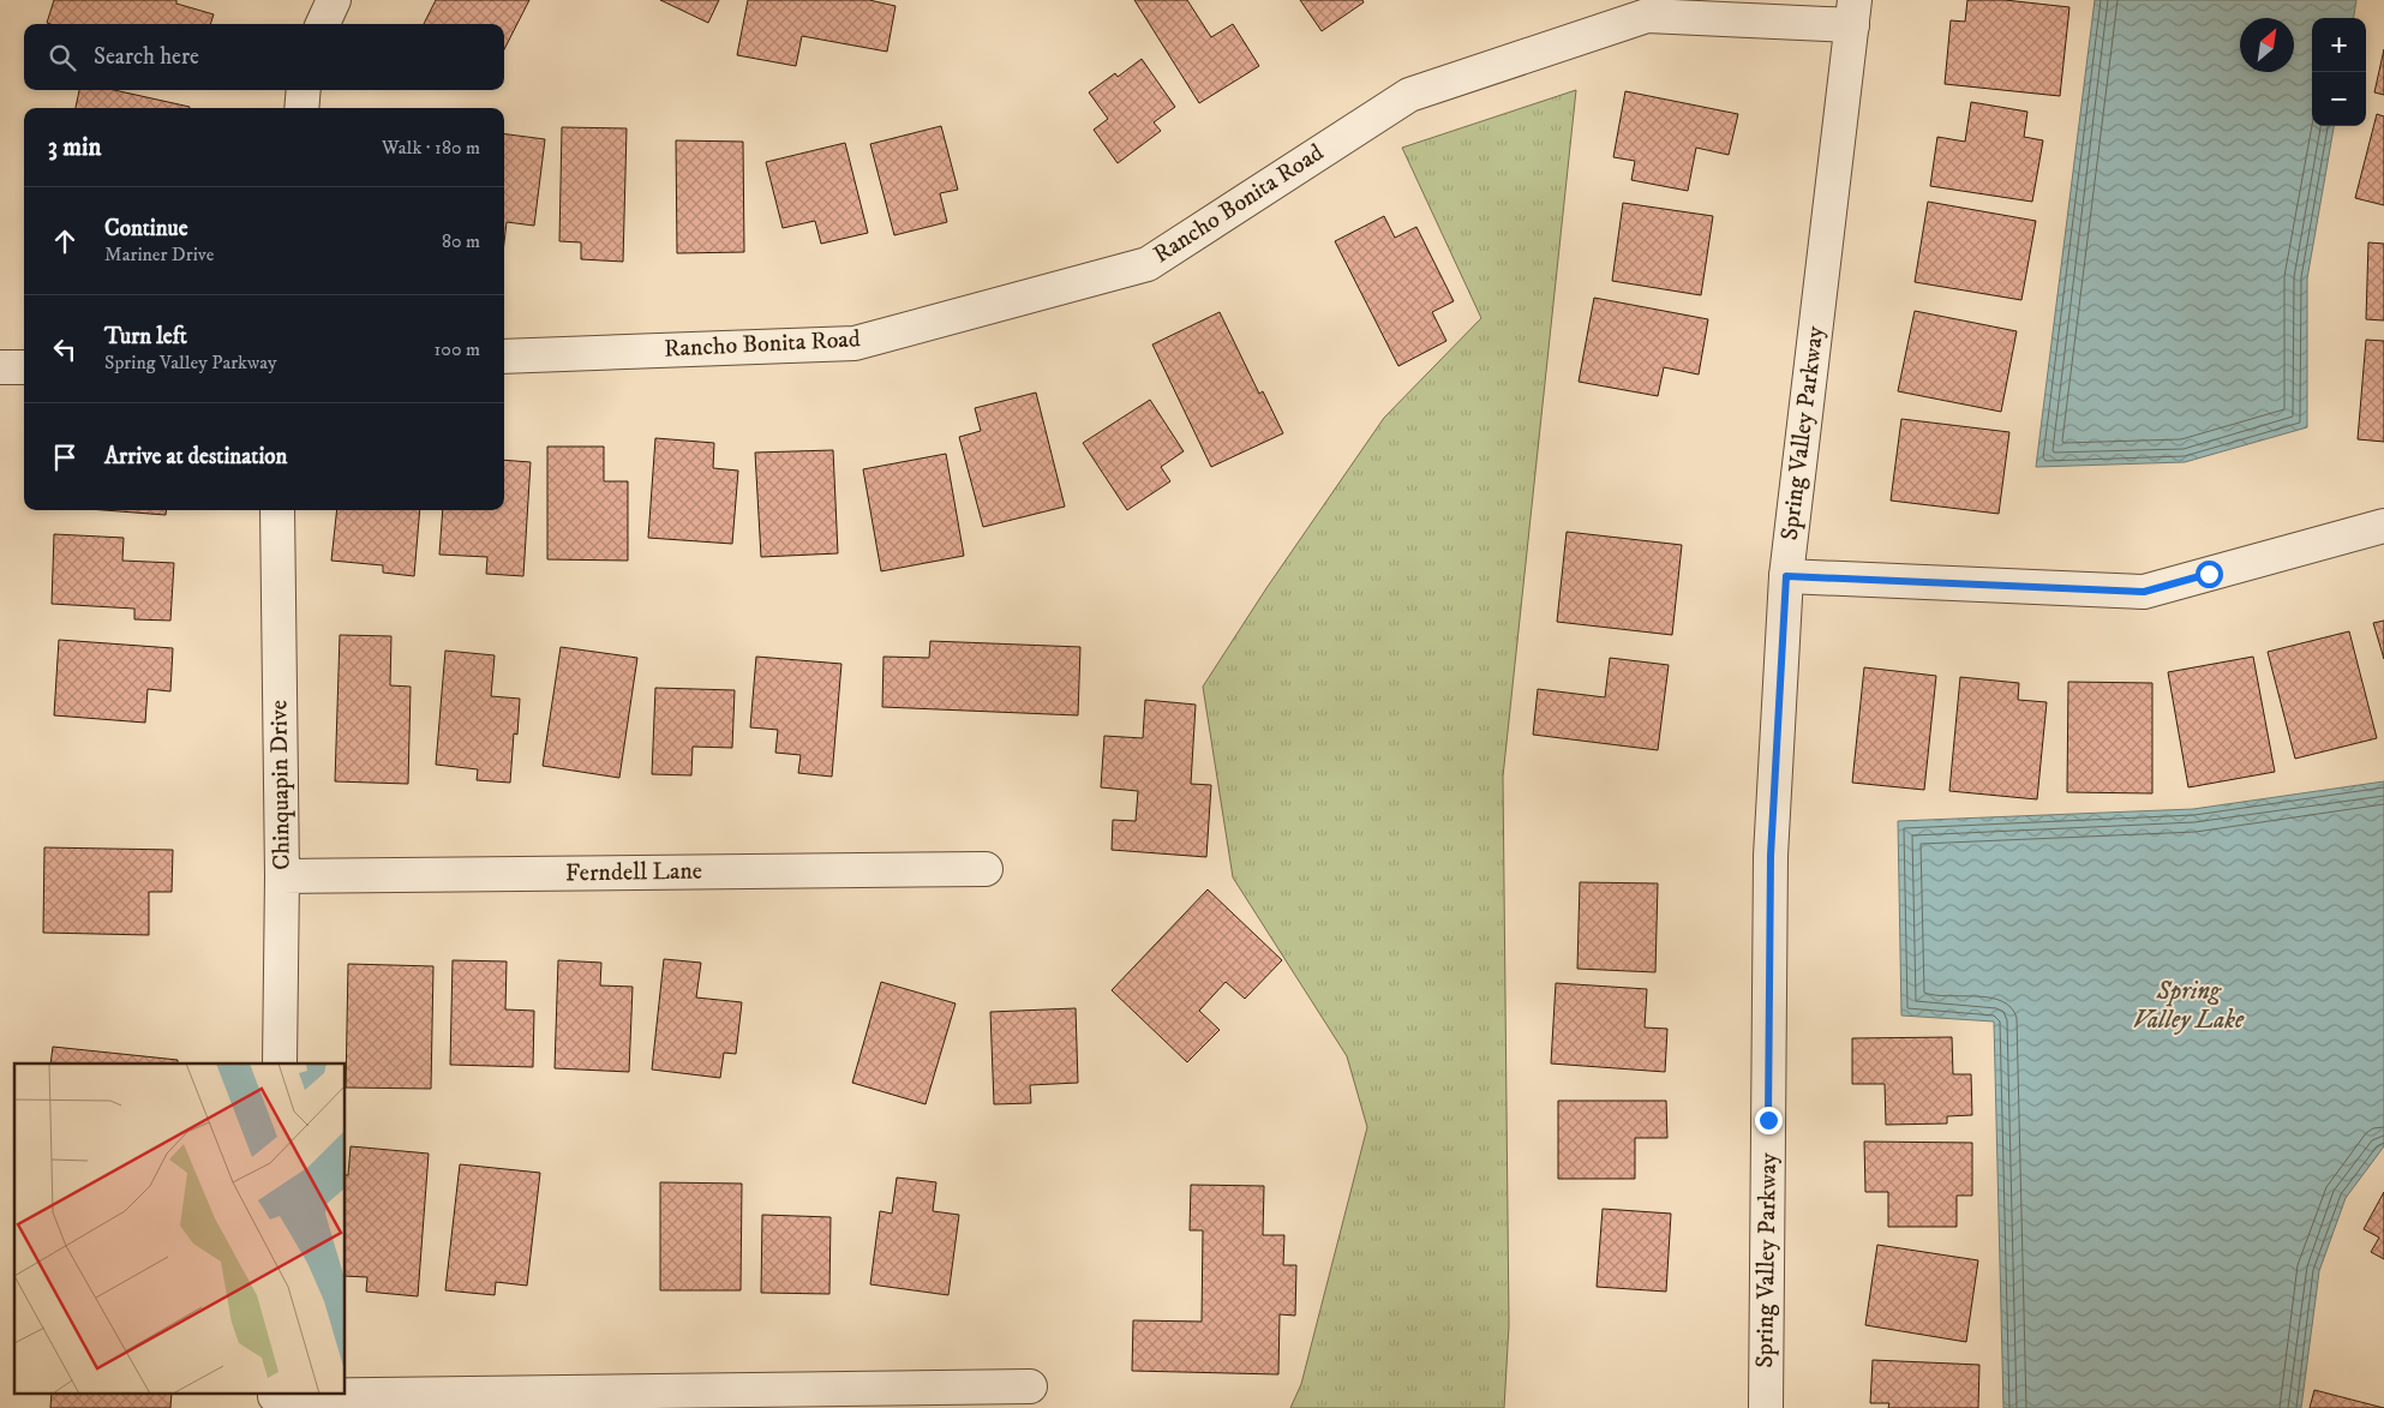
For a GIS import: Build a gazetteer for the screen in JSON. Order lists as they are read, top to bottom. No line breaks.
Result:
{"streets":{"street":["Rancho Bonita Road","Spring Valley Parkway","Chinquapin Drive","Ferndell Lane"]},"crossings":[["Rancho Bonita Road","Spring Valley Parkway"],["Chinquapin Drive","Ferndell Lane"]],"water":["Spring Valley Lake"],"north":"top right","page":{"map_buttons":["+","−"],"search":"Search here","heading":["3 min","Walk · 180 m"],"list":[["Continue","Mariner Drive","80 m"],["Turn left","Spring Valley Parkway","100 m"],"Arrive at destination"]}}
